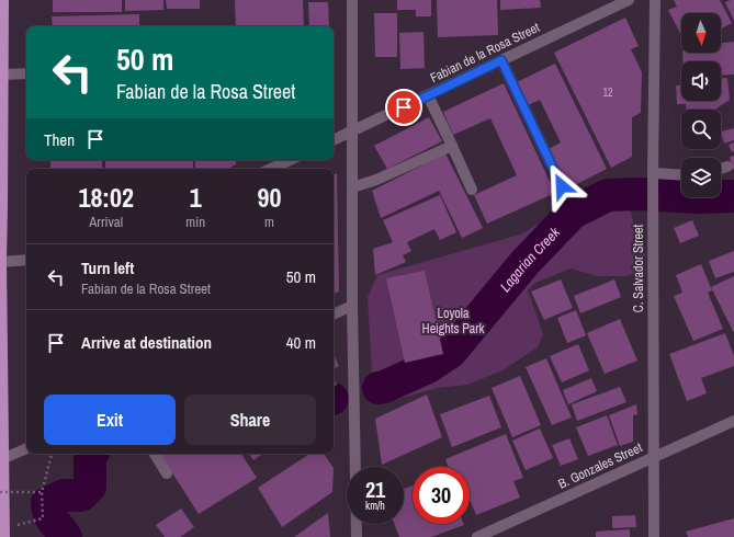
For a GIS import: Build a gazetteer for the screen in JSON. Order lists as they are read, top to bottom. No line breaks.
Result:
{"streets":{"street":["Fabian de la Rosa Street","C. Salvador Street","B. Gonzales Street"]},"crossings":[["C. Salvador Street","B. Gonzales Street"]],"water":["Lagarian Creek"],"parks":["Loyola Heights Park"],"house_numbers":["12"],"north":"bottom","page":{"turn":["50 m","Fabian de la Rosa Street"],"then":"Then","eta":["18:02","Arrival","1","min","90","m"],"list":[{"name":"Turn left","note":"Fabian de la Rosa Street","value":"50 m"},{"name":"Arrive at destination","value":"40 m"}],"buttons":["Exit","Share"],"speed":"21 km/h","limit":"30"}}
